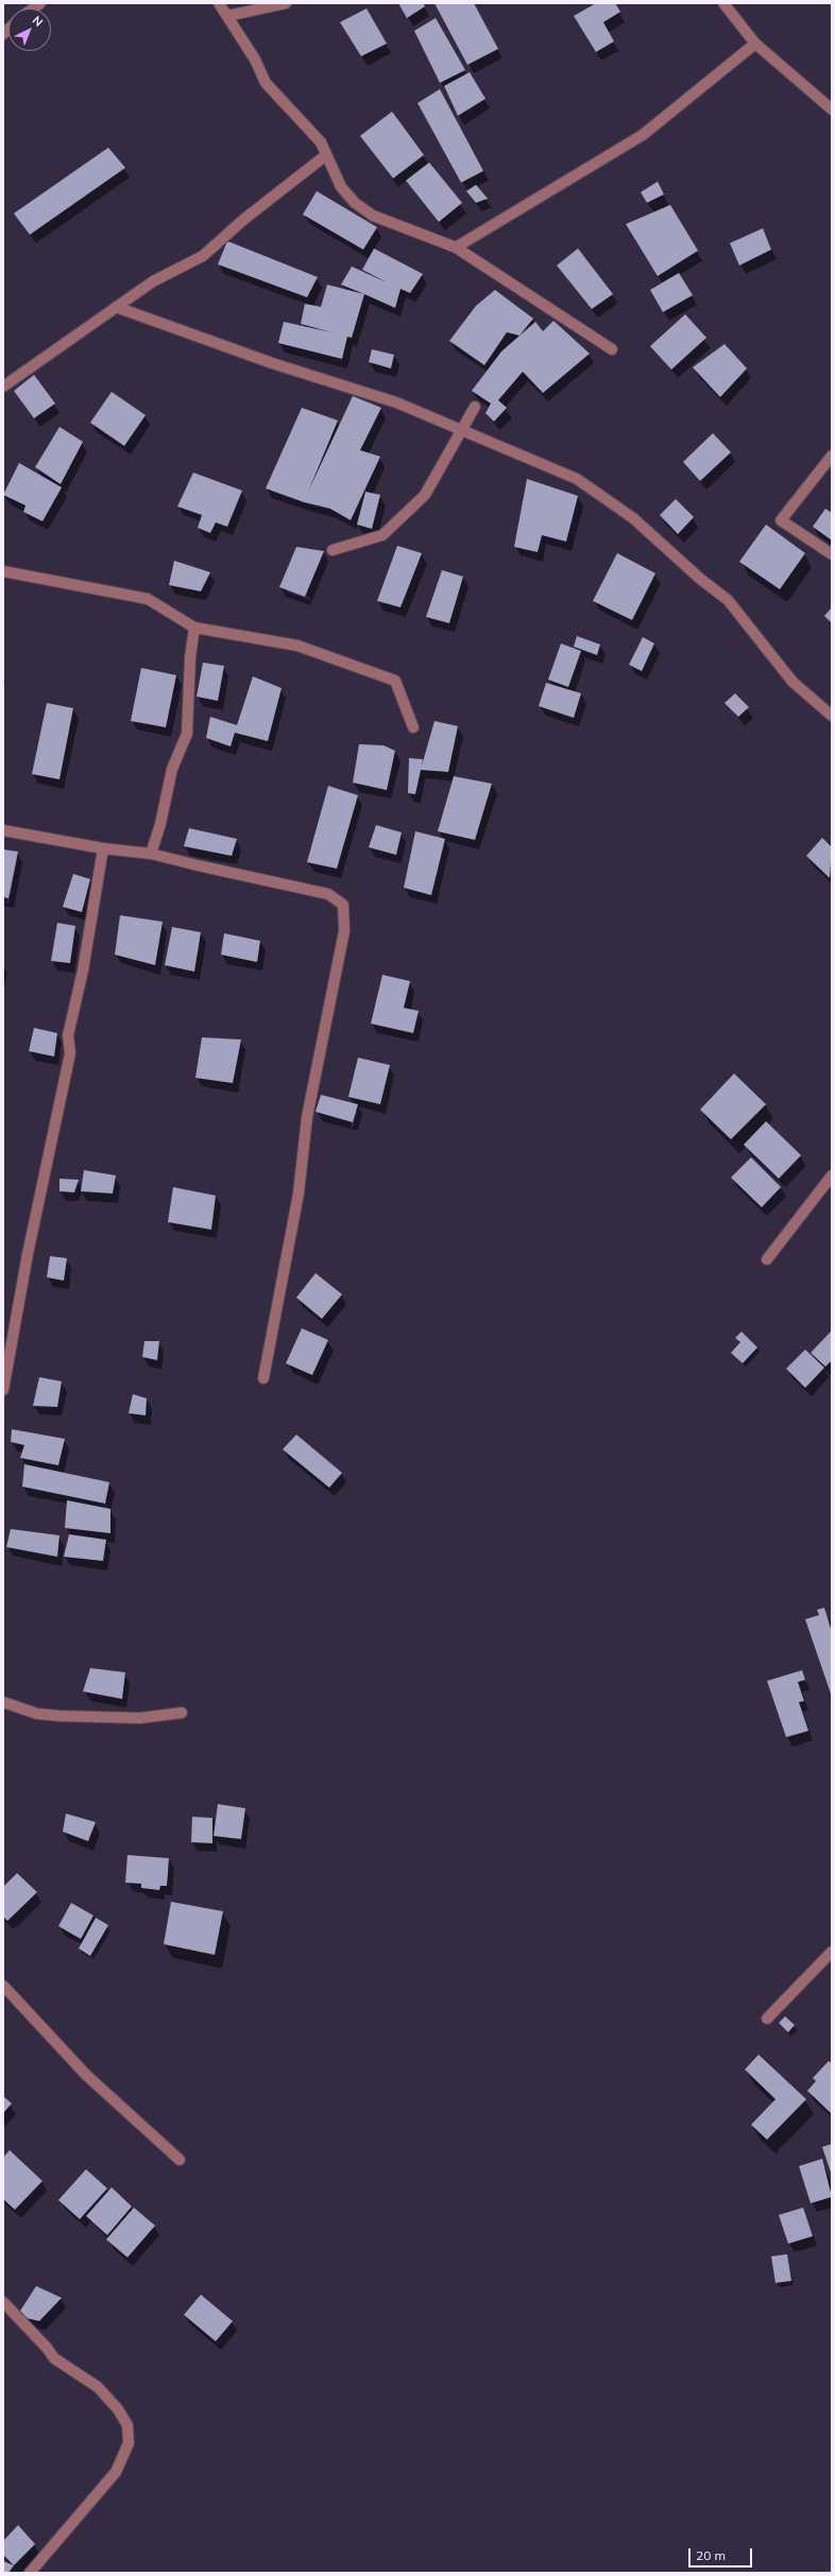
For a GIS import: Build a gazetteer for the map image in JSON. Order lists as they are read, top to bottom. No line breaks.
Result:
{"scale_bar":"20 m","north":"top right"}
